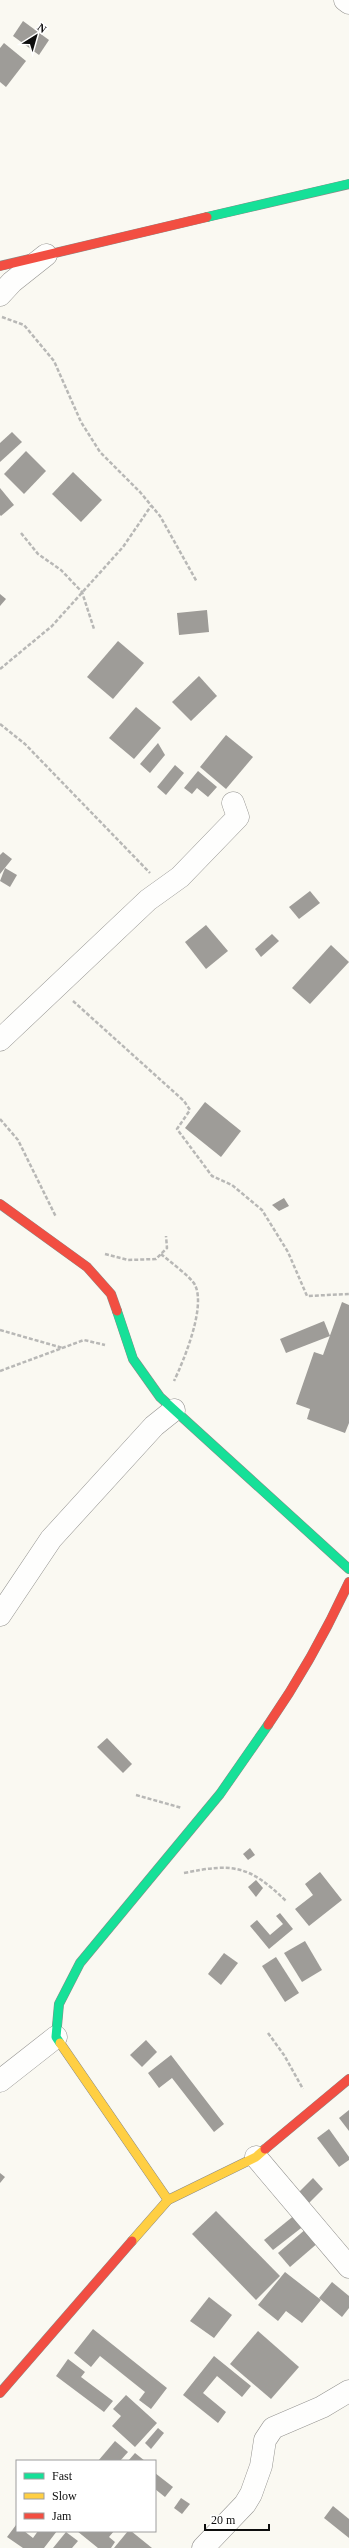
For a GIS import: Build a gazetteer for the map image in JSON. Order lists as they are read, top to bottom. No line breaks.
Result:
{"legend":["Fast","Slow","Jam"],"scale_bar":"20 m","north":"top right"}
